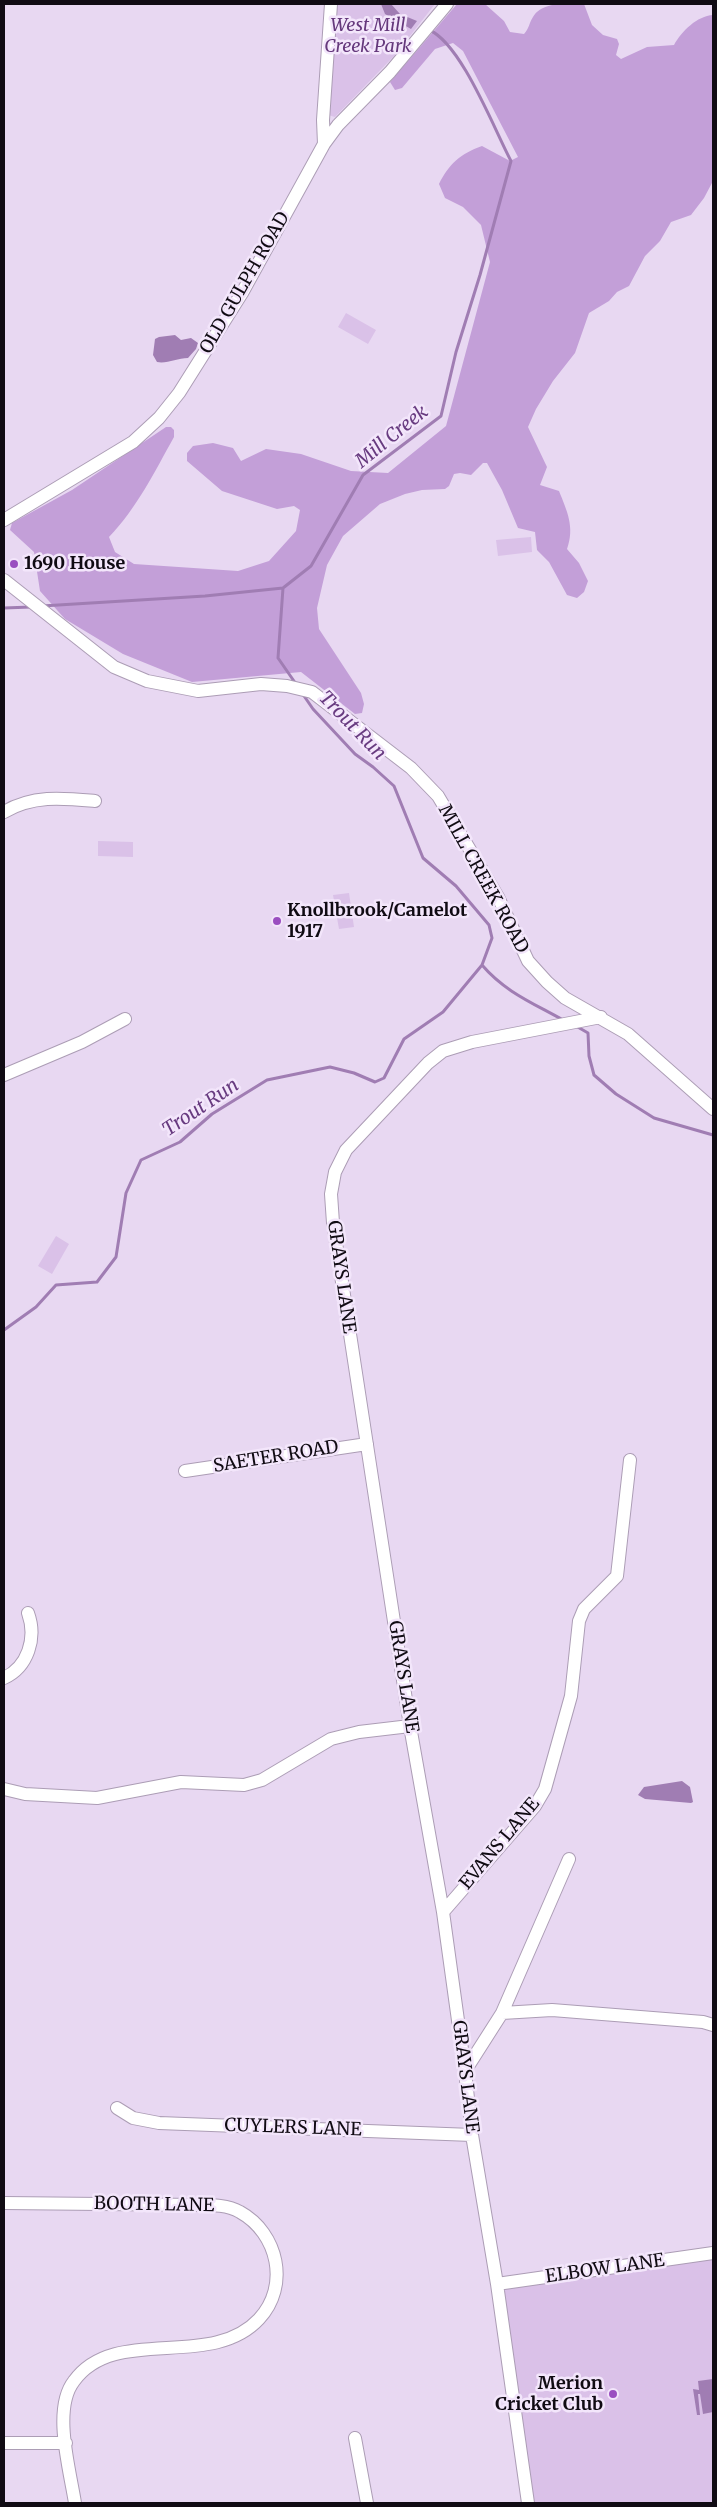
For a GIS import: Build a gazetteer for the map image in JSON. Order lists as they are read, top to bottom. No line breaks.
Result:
{"streets":{"street":["OLD GULPH ROAD","MILL CREEK ROAD","GRAYS LANE","SAETER ROAD","EVANS LANE","CUYLERS LANE","BOOTH LANE","ELBOW LANE"]},"crossings":[["MILL CREEK ROAD","GRAYS LANE"],["GRAYS LANE","SAETER ROAD"],["GRAYS LANE","EVANS LANE"],["GRAYS LANE","CUYLERS LANE"],["GRAYS LANE","ELBOW LANE"]],"water":["Mill Creek","Trout Run"],"parks":["West Mill Creek Park"],"places":["1690 House","Knollbrook/Camelot 1917","Merion Cricket Club"]}
